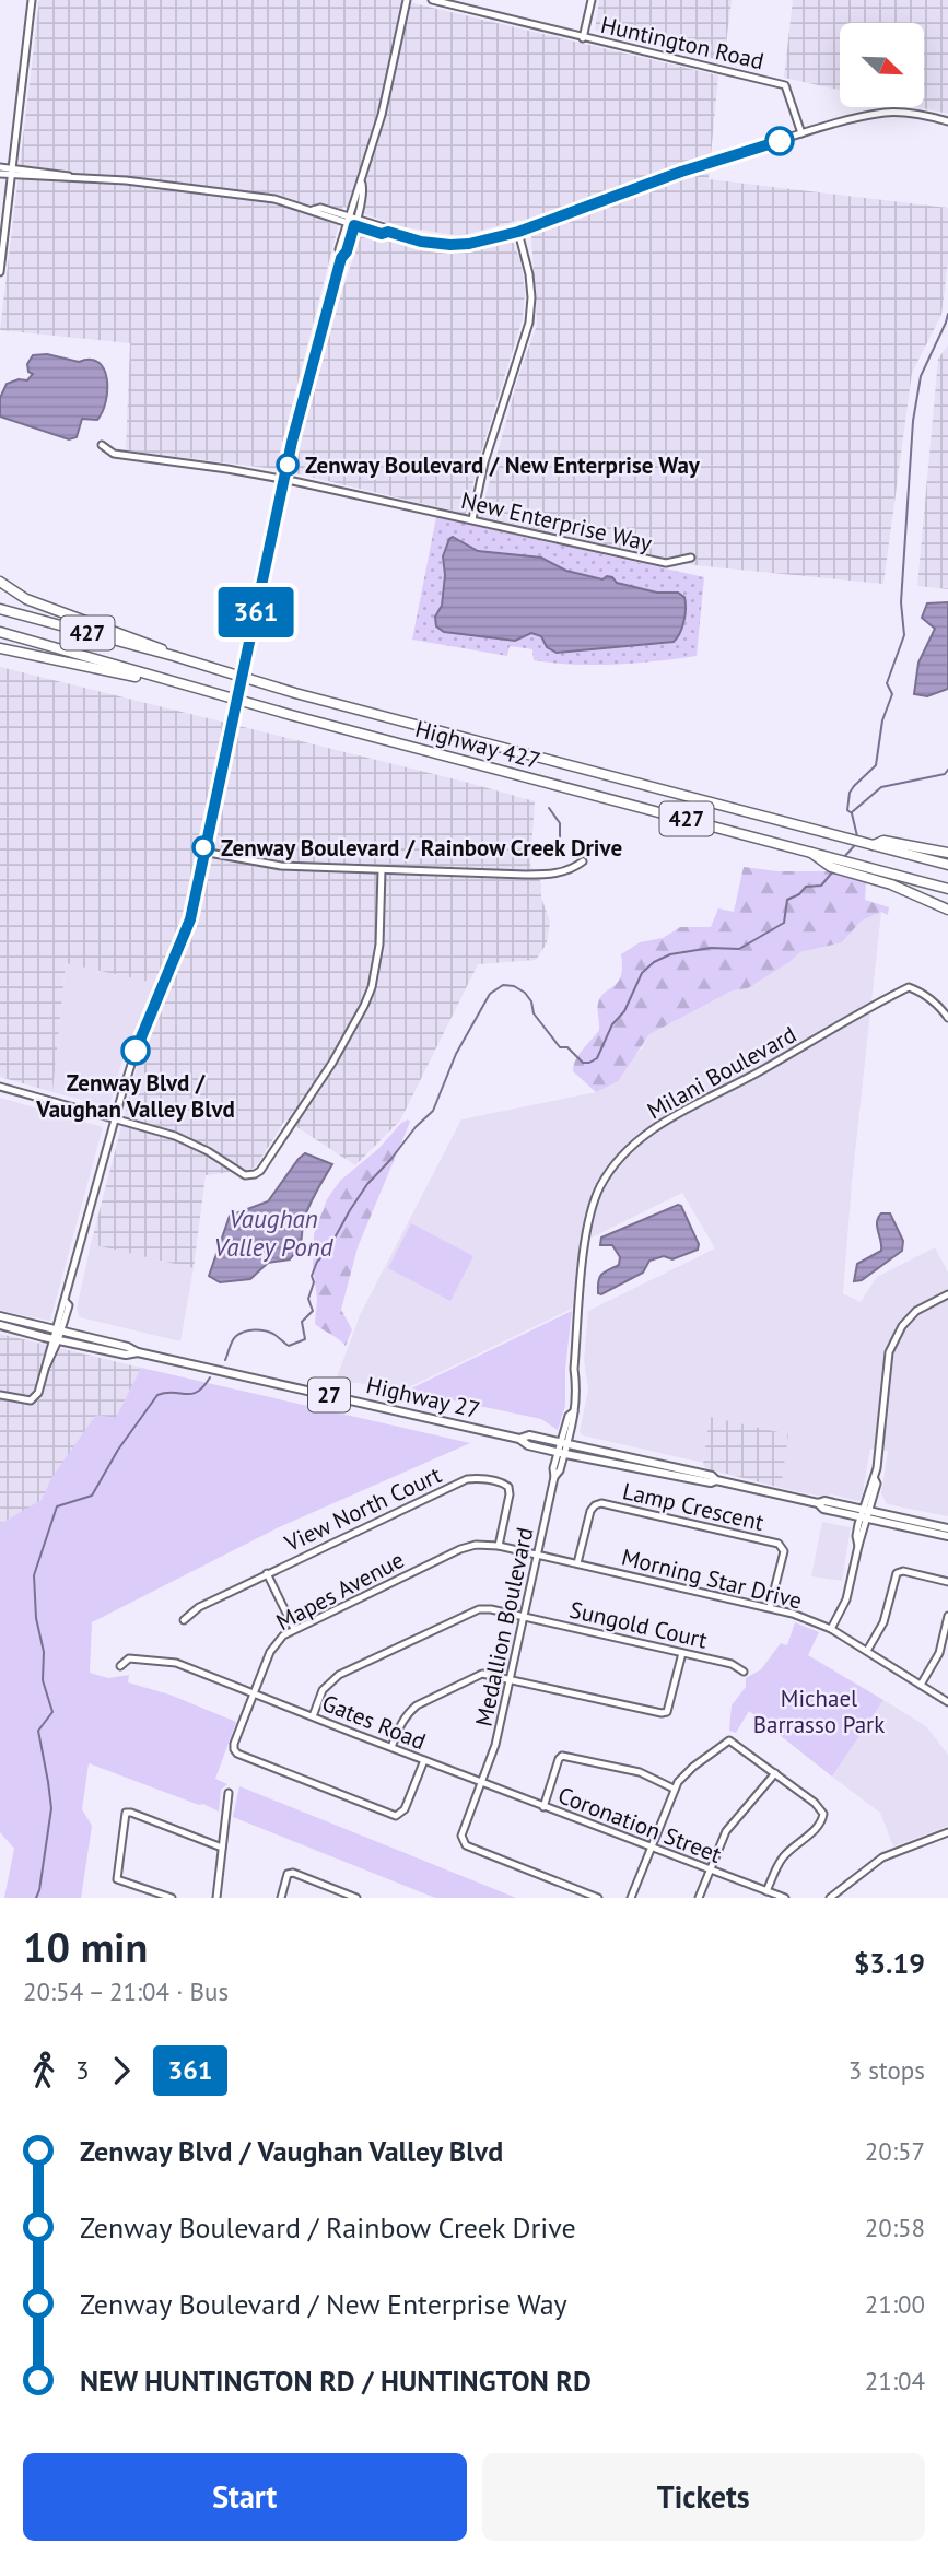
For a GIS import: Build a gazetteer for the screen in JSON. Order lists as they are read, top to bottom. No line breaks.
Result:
{"streets":{"highway":["427","Highway 427"],"main road":["27","Highway 27"],"street":["Huntington Road","New Enterprise Way","Milani Boulevard","Lamp Crescent","View North Court","Morning Star Drive","Mapes Avenue","Sungold Court","Medallion Boulevard","Gates Road","Coronation Street"]},"crossings":[["Milani Boulevard","Highway 27"],["Milani Boulevard","Medallion Boulevard"],["Highway 27","Medallion Boulevard"],["Lamp Crescent","Morning Star Drive"],["View North Court","Mapes Avenue"],["Morning Star Drive","Mapes Avenue"],["Morning Star Drive","Medallion Boulevard"],["Mapes Avenue","Medallion Boulevard"],["Mapes Avenue","Gates Road"],["Sungold Court","Medallion Boulevard"],["Sungold Court","Gates Road"],["Medallion Boulevard","Gates Road"],["Medallion Boulevard","Coronation Street"],["Gates Road","Coronation Street"]],"water":["Vaughan Valley Pond"],"parks":["Michael Barrasso Park"],"places":["Zenway Boulevard / New Enterprise Way","Zenway Boulevard / Rainbow Creek Drive","Zenway Blvd / Vaughan Valley Blvd"],"lines":["bus line 361"],"north":"bottom right","page":{"on_map":"361","heading":["10 min","20:54 – 21:04 · Bus","$3.19"],"legs":["3","361","3 stops"],"list":[{"name":"Zenway Blvd / Vaughan Valley Blvd","value":"20:57"},{"name":"Zenway Boulevard / Rainbow Creek Drive","value":"20:58"},{"name":"Zenway Boulevard / New Enterprise Way","value":"21:00"},{"name":"NEW HUNTINGTON RD / HUNTINGTON RD","value":"21:04"}],"buttons":["Start","Tickets"]}}
